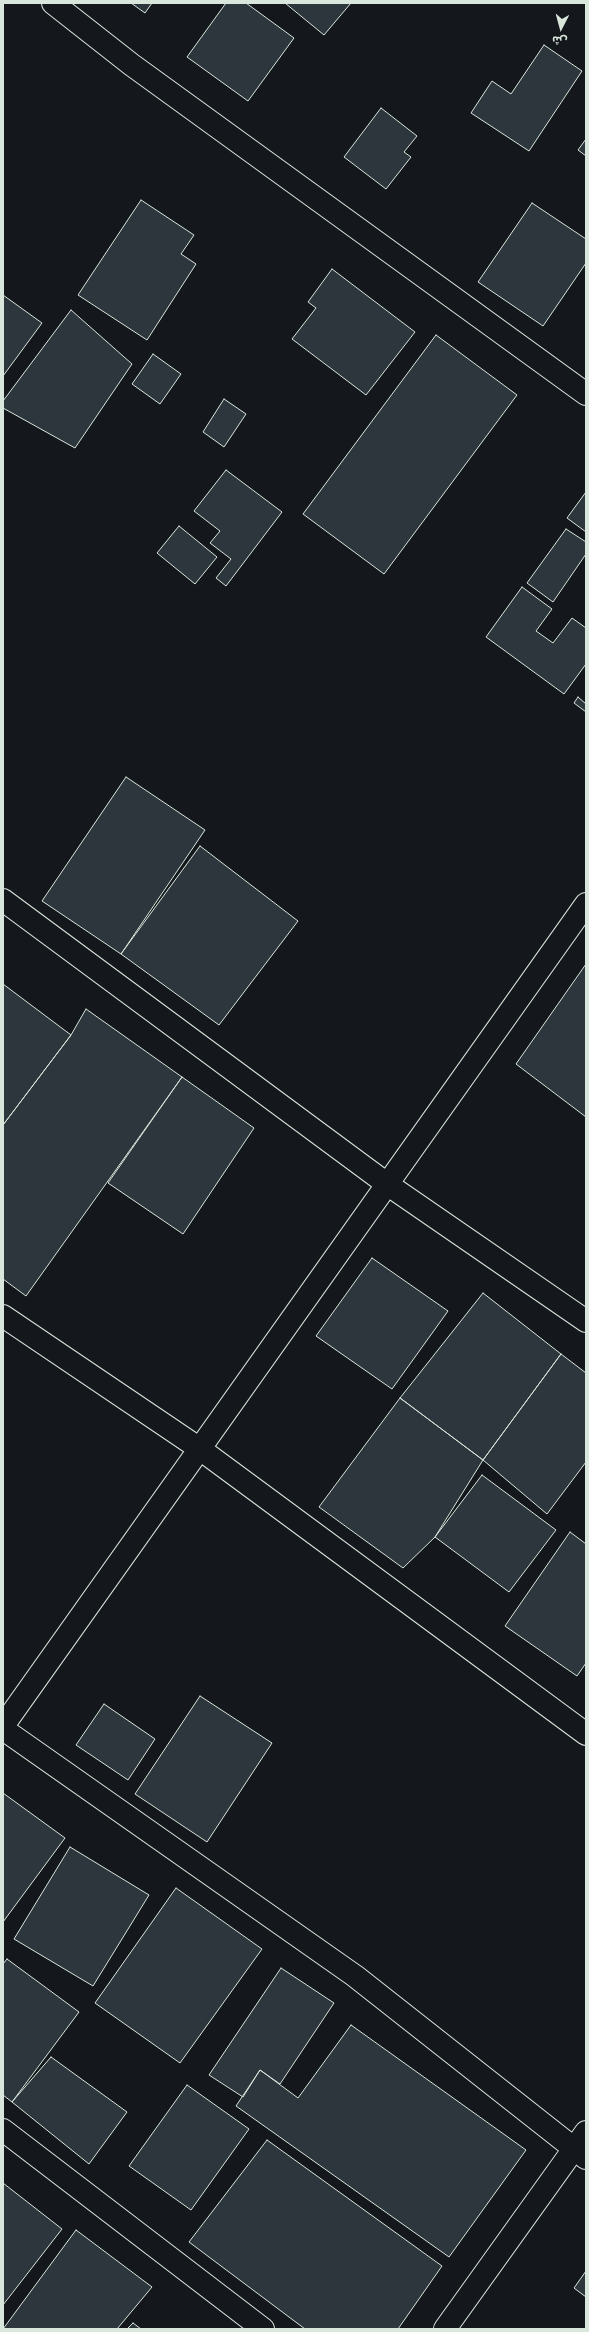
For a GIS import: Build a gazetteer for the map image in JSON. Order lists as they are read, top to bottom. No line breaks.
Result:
{"north":"bottom"}
